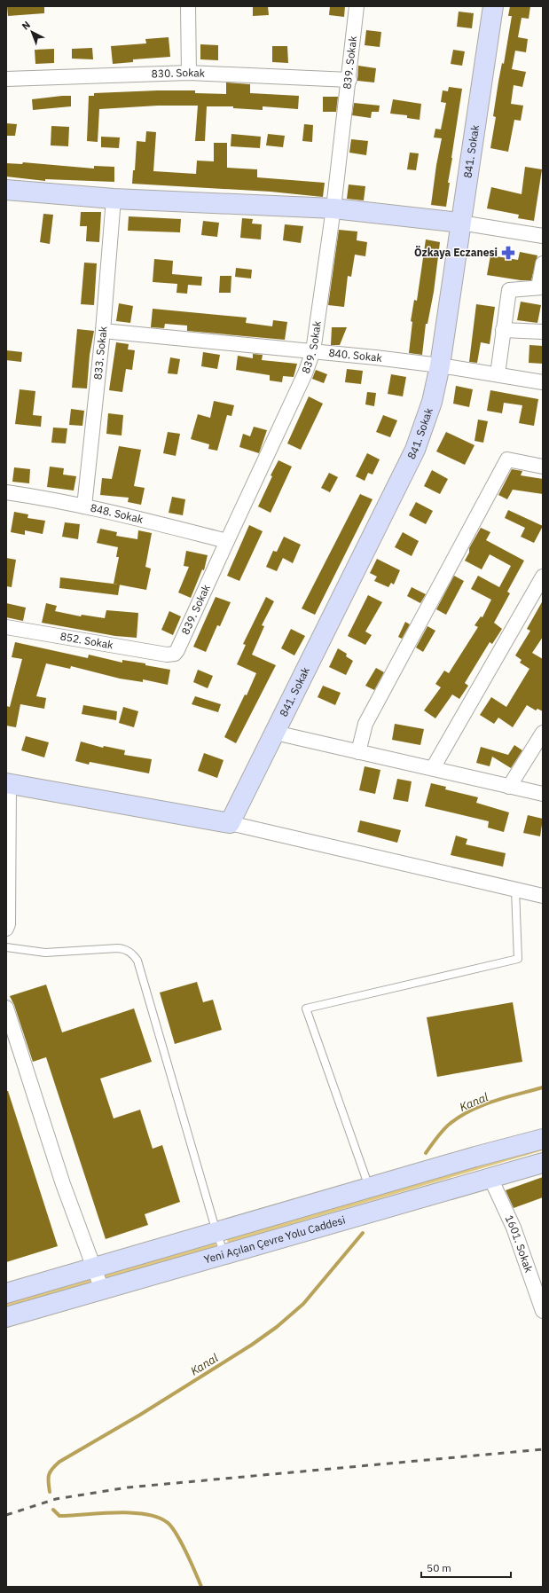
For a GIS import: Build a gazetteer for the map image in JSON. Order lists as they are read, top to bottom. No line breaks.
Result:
{"streets":{"street":["839. Sokak","830. Sokak","841. Sokak","833. Sokak","840. Sokak","848. Sokak","852. Sokak","Yeni Açılan Çevre Yolu Caddesi","1601. Sokak"]},"crossings":[["839. Sokak","830. Sokak"],["839. Sokak","840. Sokak"],["839. Sokak","848. Sokak"],["839. Sokak","852. Sokak"],["841. Sokak","840. Sokak"],["833. Sokak","840. Sokak"],["833. Sokak","848. Sokak"],["Yeni Açılan Çevre Yolu Caddesi","1601. Sokak"]],"water":["Kanal"],"places":{"pharmacy":["Özkaya Eczanesi"]},"scale_bar":"50 m","north":"top left"}
